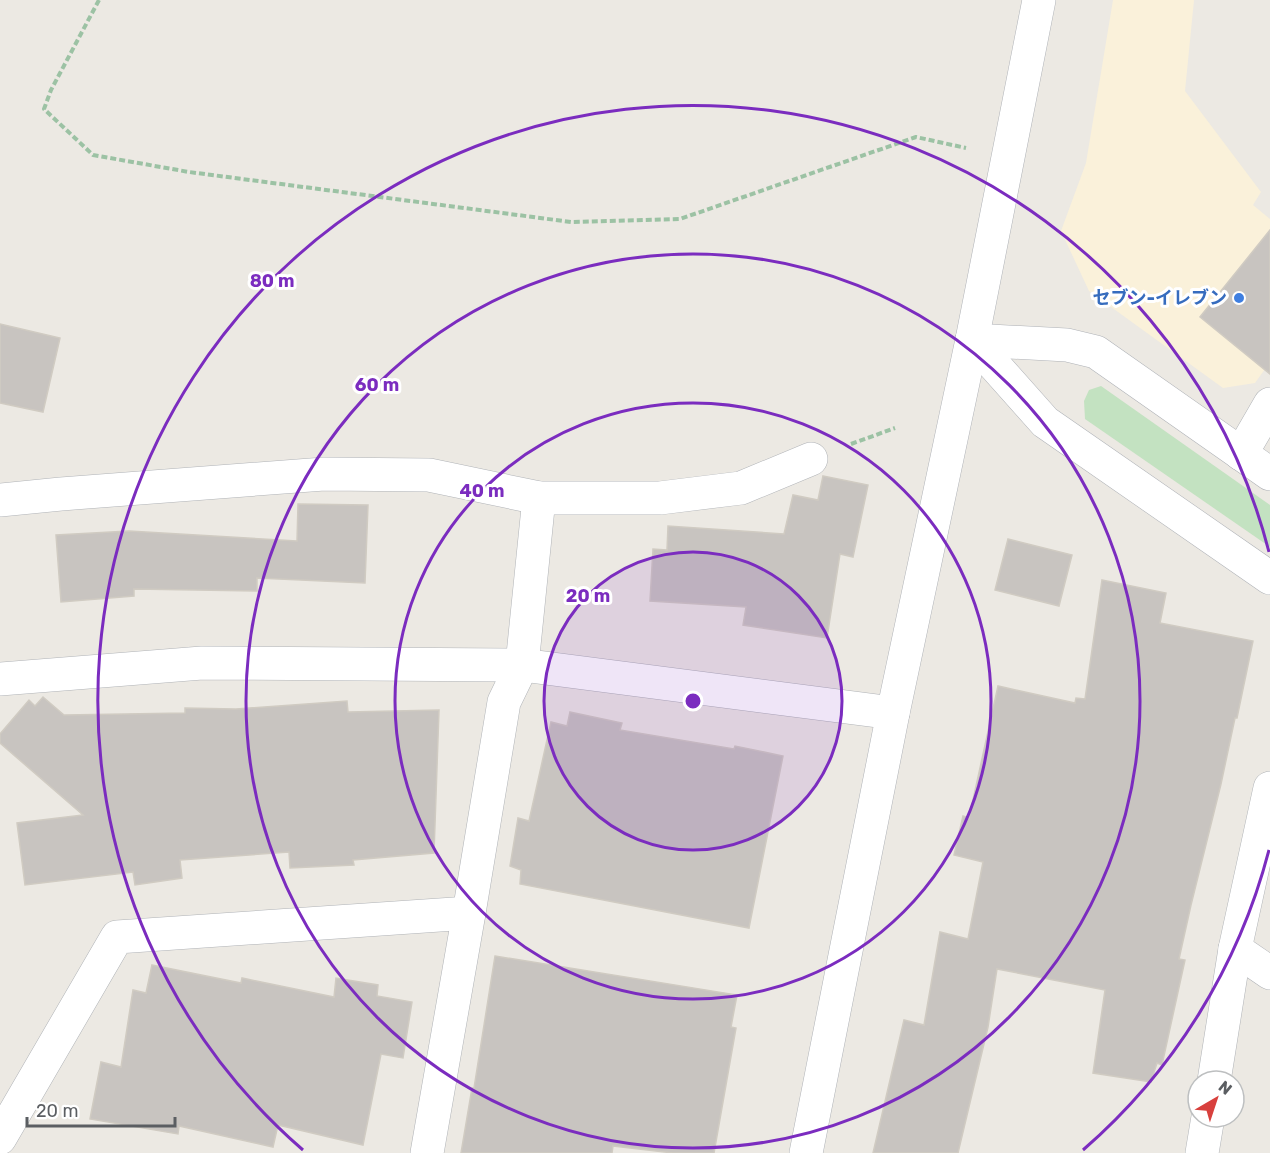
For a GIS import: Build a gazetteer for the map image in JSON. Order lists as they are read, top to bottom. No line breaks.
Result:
{"places":["セブン-イレブン"],"scale_bar":"20 m","north":"top right","rings":["80 m","60 m","40 m","20 m"]}
